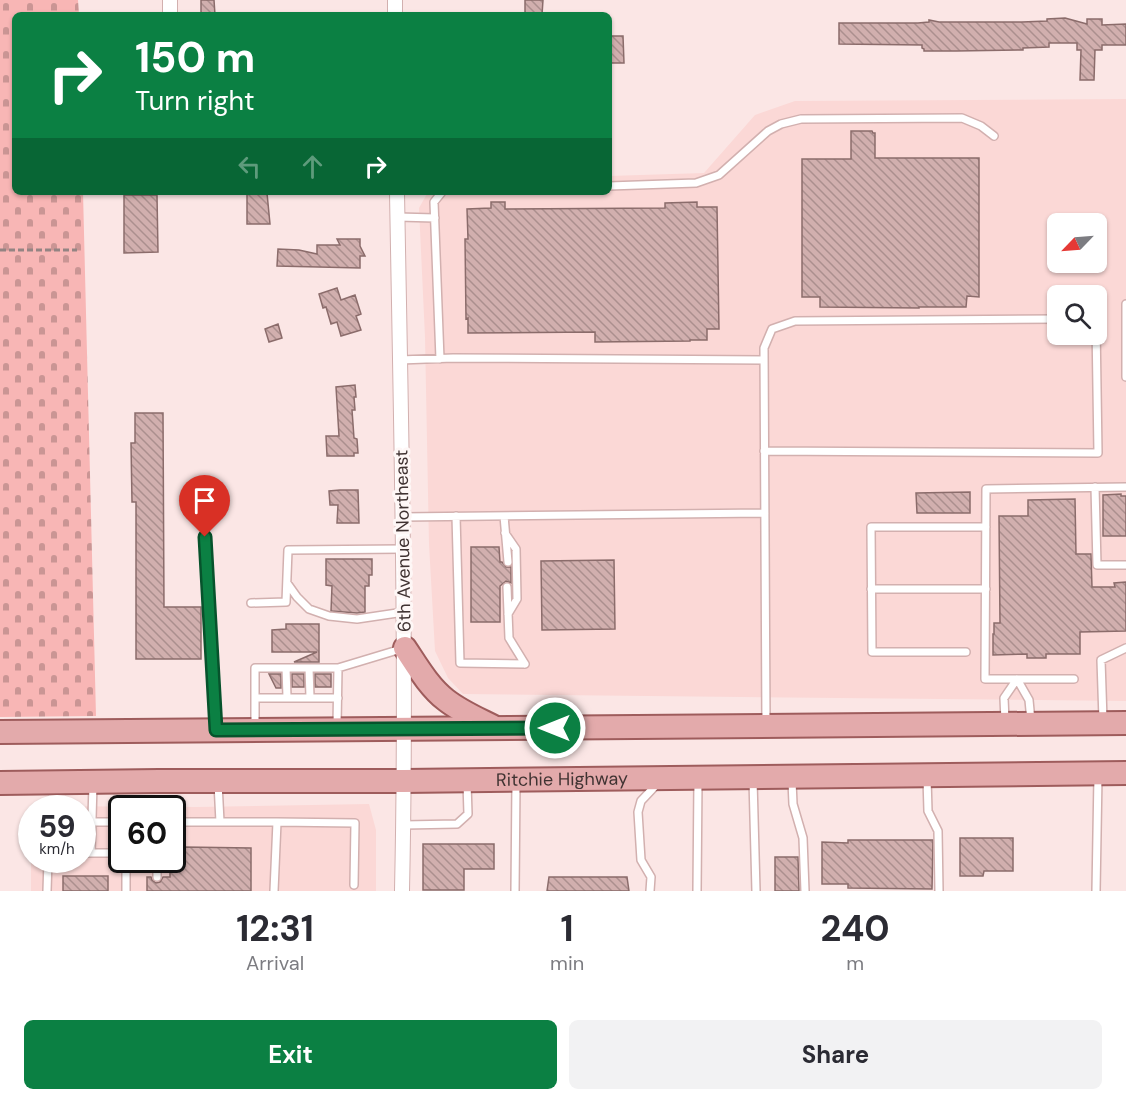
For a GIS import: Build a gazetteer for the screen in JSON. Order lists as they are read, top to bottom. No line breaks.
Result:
{"streets":{"main road":["Ritchie Highway"],"street":["6th Avenue Northeast"]},"crossings":[["6th Avenue Northeast","Ritchie Highway"]],"north":"bottom left","page":{"turn":["150 m","Turn right"],"speed":"59 km/h","limit":"60","eta":["12:31","Arrival","1","min","240","m"],"buttons":["Exit","Share"]}}
